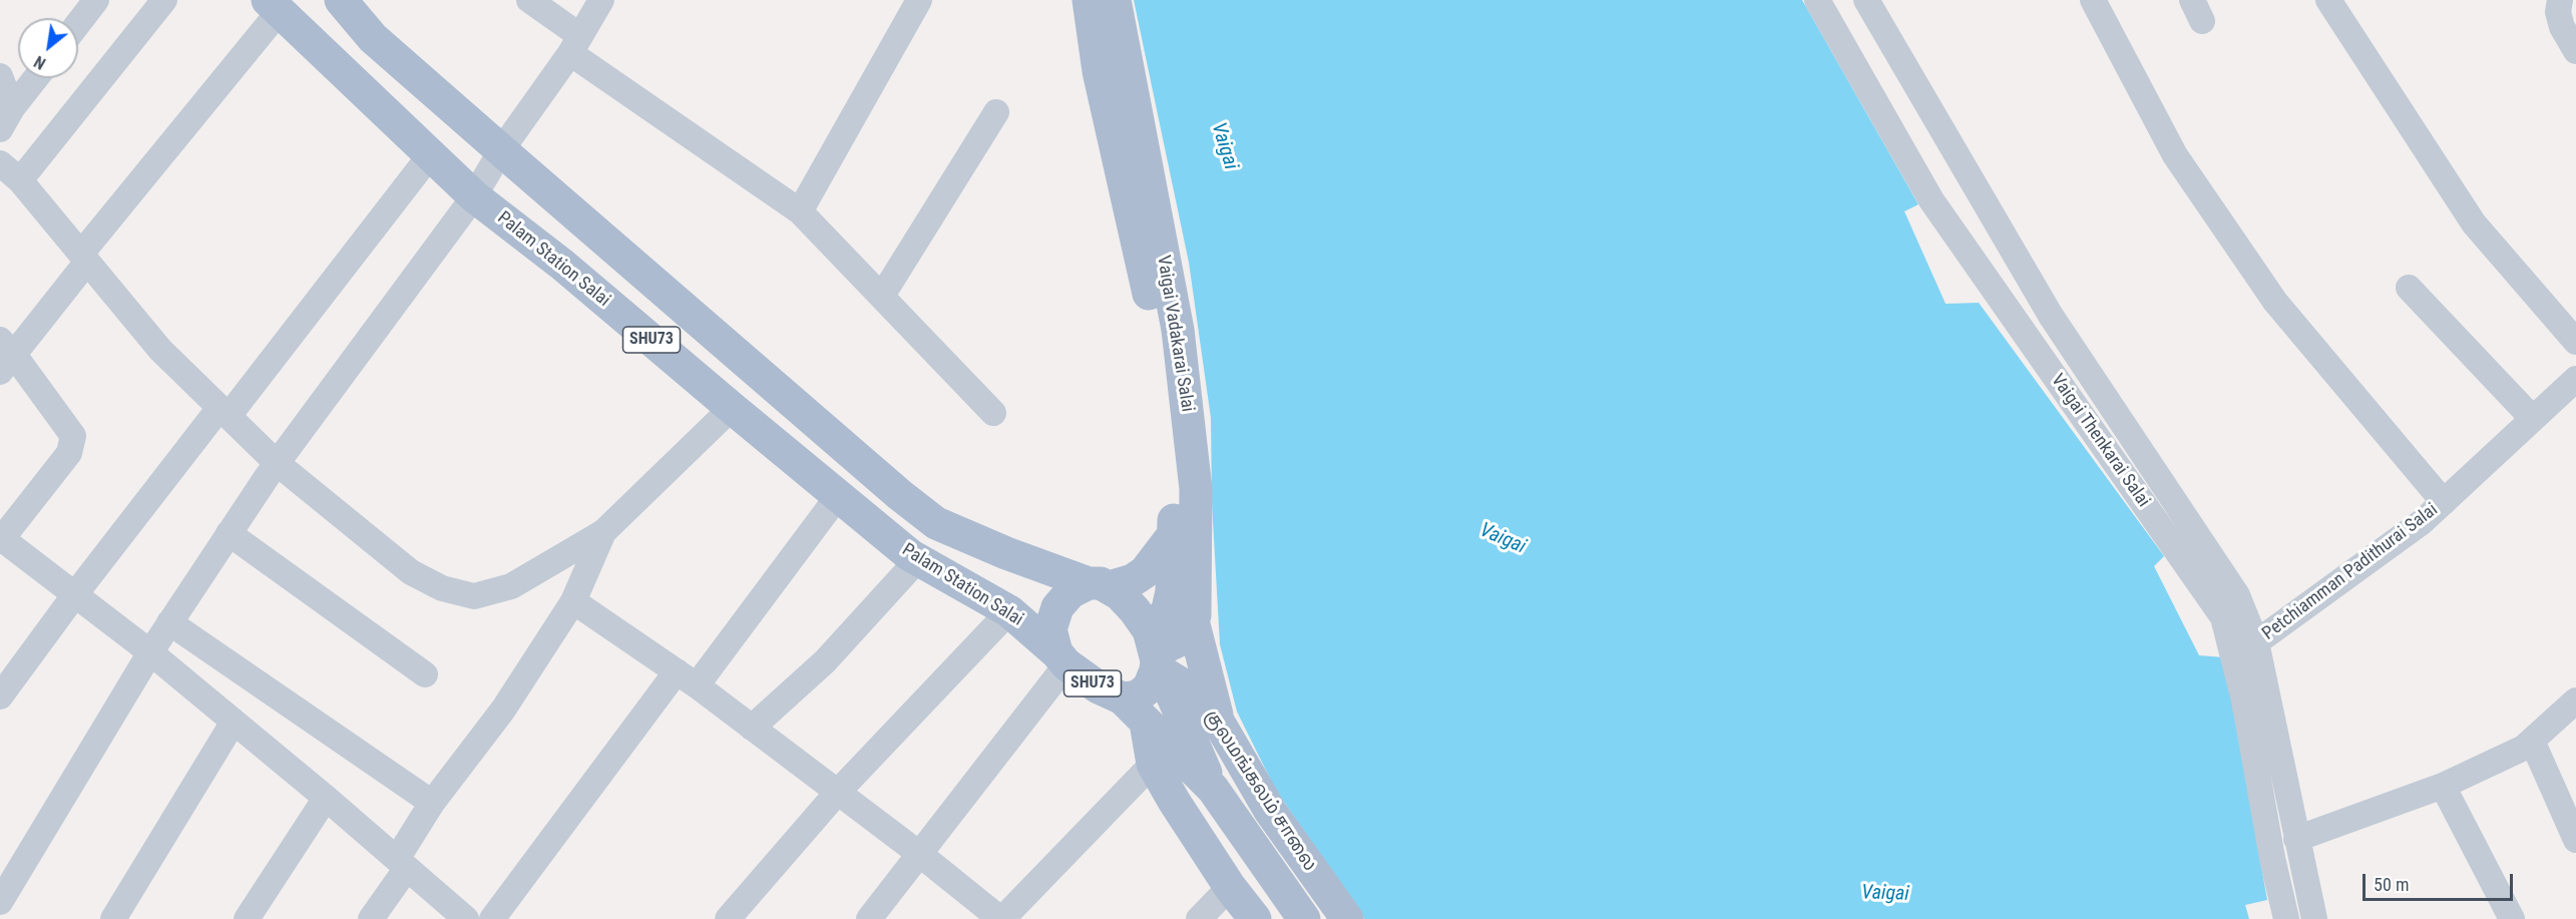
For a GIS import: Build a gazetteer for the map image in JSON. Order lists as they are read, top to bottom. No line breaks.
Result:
{"streets":{"main road":["Palam Station Salai","Vaigai Vadakarai Salai","SHU73","குலமங்கலம் சாலை"],"street":["Vaigai Thenkarai Salai","Petchiamman Padithurai Salai"]},"crossings":[["Palam Station Salai","Vaigai Vadakarai Salai"],["Palam Station Salai","SHU73"],["Palam Station Salai","குலமங்கலம் சாலை"],["Vaigai Vadakarai Salai","SHU73"],["Vaigai Vadakarai Salai","குலமங்கலம் சாலை"],["SHU73","குலமங்கலம் சாலை"],["Vaigai Thenkarai Salai","Petchiamman Padithurai Salai"]],"water":["Vaigai"],"scale_bar":"50 m","north":"bottom left"}
